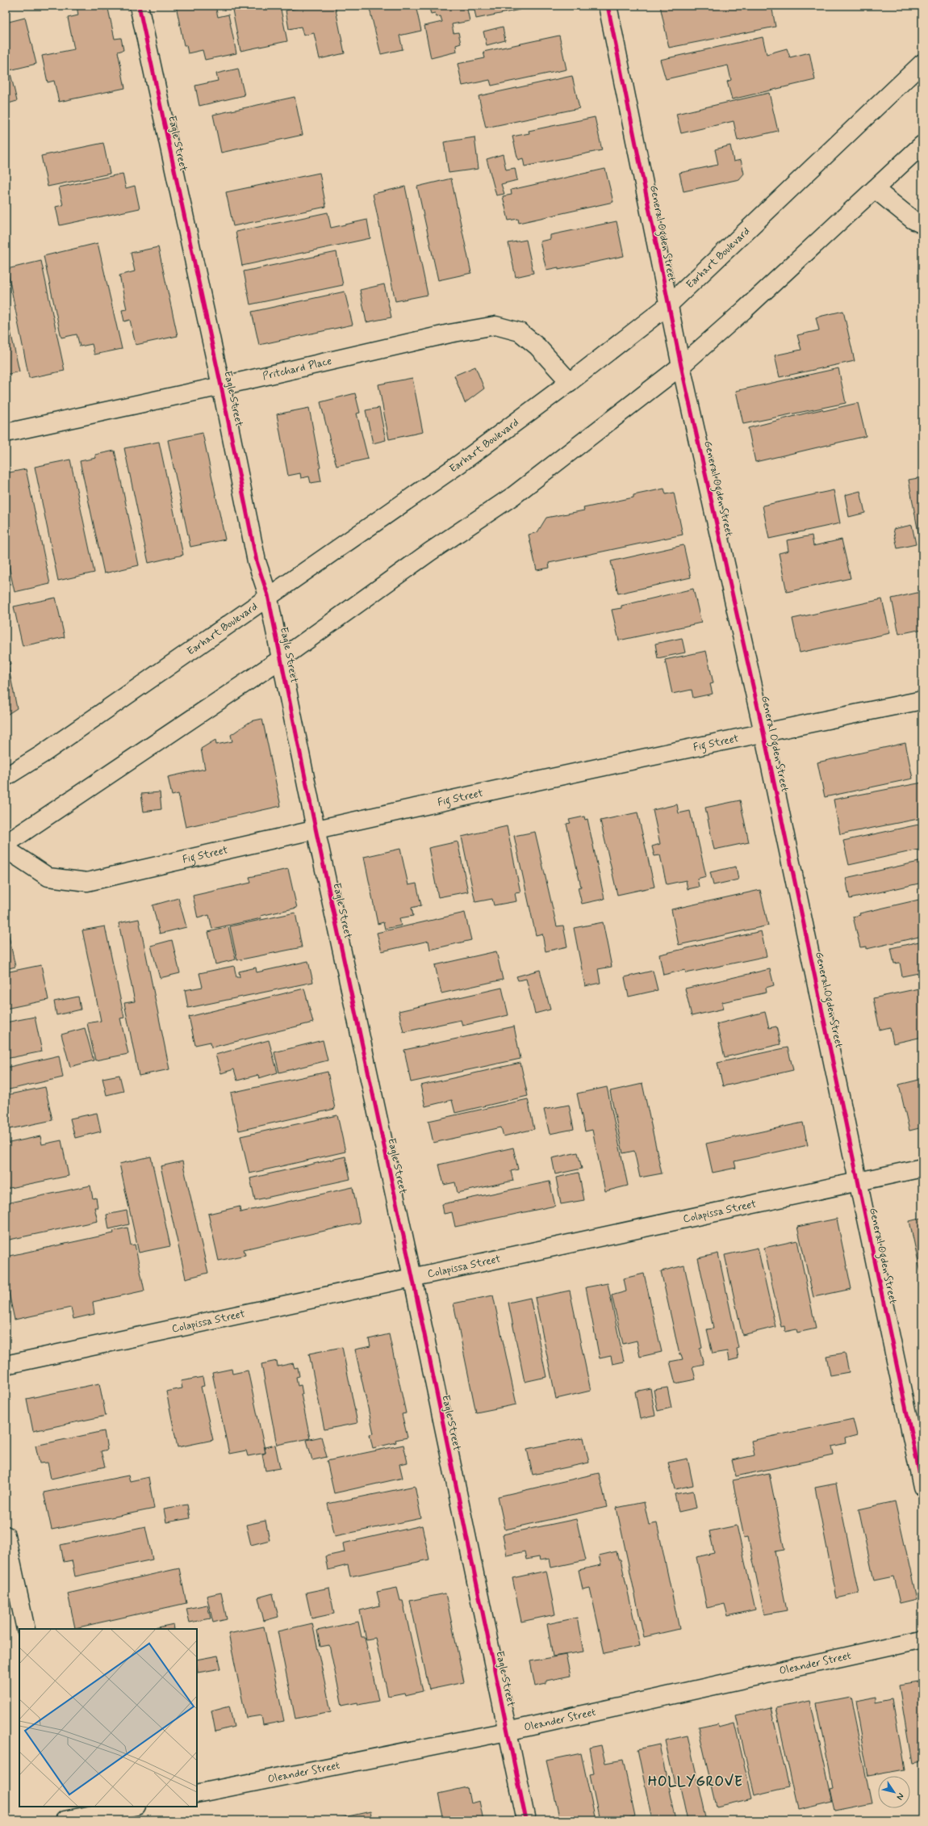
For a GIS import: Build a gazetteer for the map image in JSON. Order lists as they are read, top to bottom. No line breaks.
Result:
{"streets":{"street":["Eagle Street","General Ogden Street","Earhart Boulevard","Pritchard Place","Fig Street","Colapissa Street","Oleander Street"]},"crossings":[["Eagle Street","Earhart Boulevard"],["Eagle Street","Pritchard Place"],["Eagle Street","Fig Street"],["Eagle Street","Colapissa Street"],["Eagle Street","Oleander Street"],["General Ogden Street","Earhart Boulevard"],["General Ogden Street","Fig Street"],["General Ogden Street","Colapissa Street"],["Earhart Boulevard","Pritchard Place"]],"districts":["HOLLYGROVE"],"north":"bottom right"}
